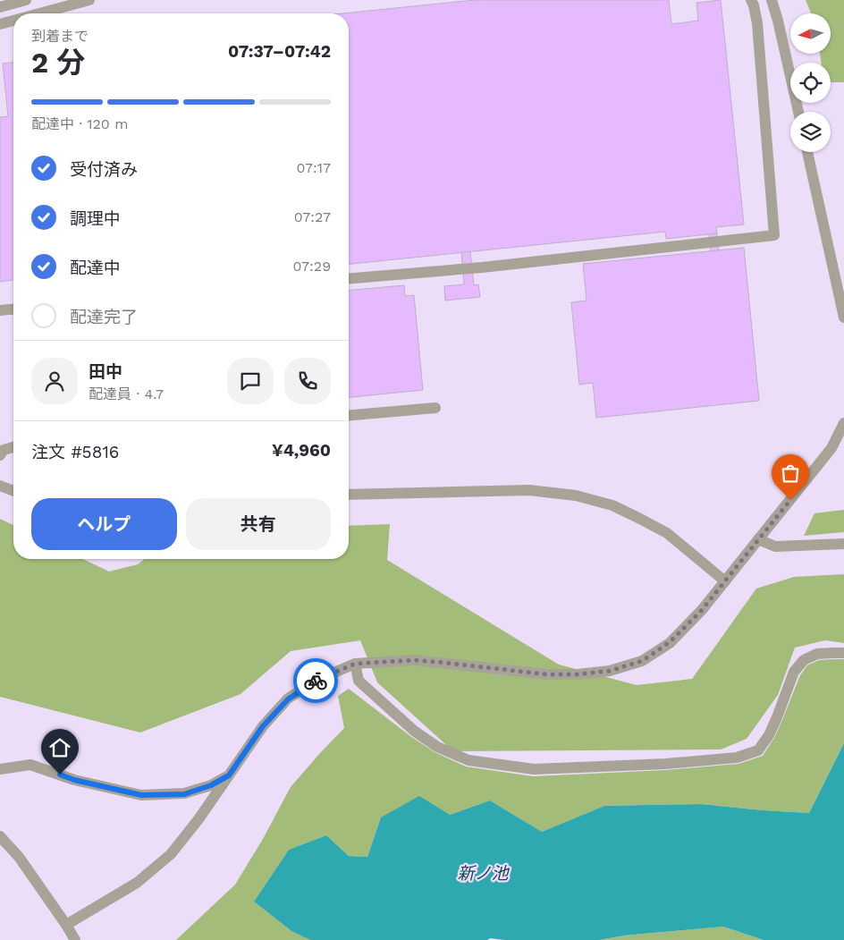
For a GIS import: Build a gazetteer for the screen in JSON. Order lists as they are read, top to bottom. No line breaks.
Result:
{"water":["新ノ池"],"north":"left","page":{"heading":["2 分","到着まで","07:37–07:42"],"panel":["田中","配達員 · 4.7","注文 #5816","¥4,960"],"bar":"配達中 · 120 m","list":[["受付済み","07:17"],["調理中","07:27"],["配達中","07:29"],"配達完了"],"buttons":["ヘルプ","共有"]}}
